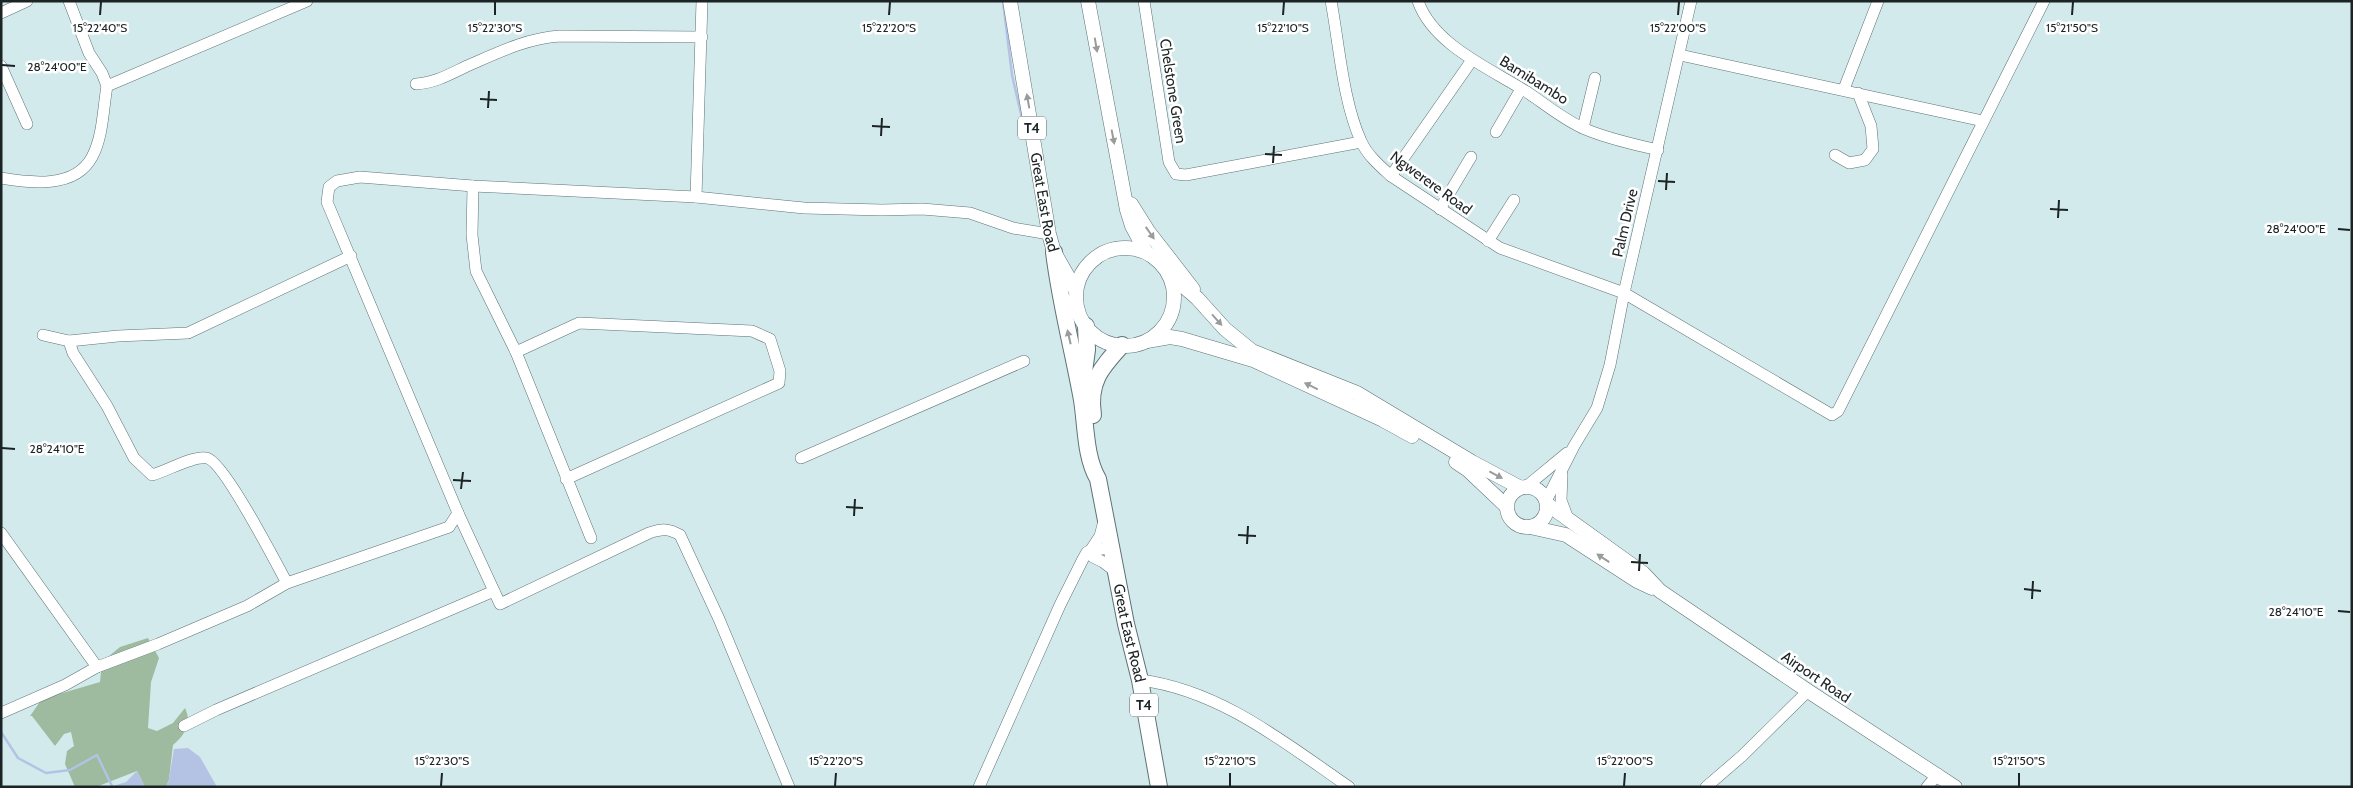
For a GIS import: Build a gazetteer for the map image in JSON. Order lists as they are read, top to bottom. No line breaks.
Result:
{"streets":{"highway":["T4","Great East Road"],"main road":["Airport Road"],"street":["Bamibambo","Chelstone Green","Ngwerere Road","Palm Drive"]},"crossings":[["Bamibambo","Palm Drive"],["Chelstone Green","Ngwerere Road"],["T4","Great East Road"],["Ngwerere Road","Palm Drive"],["Palm Drive","Airport Road"]],"coordinates":["15°22'40\"S","15°22'30\"S","15°22'20\"S","15°22'10\"S","15°22'00\"S","15°21'50\"S","28°24'00\"E","28°24'10\"E"]}
